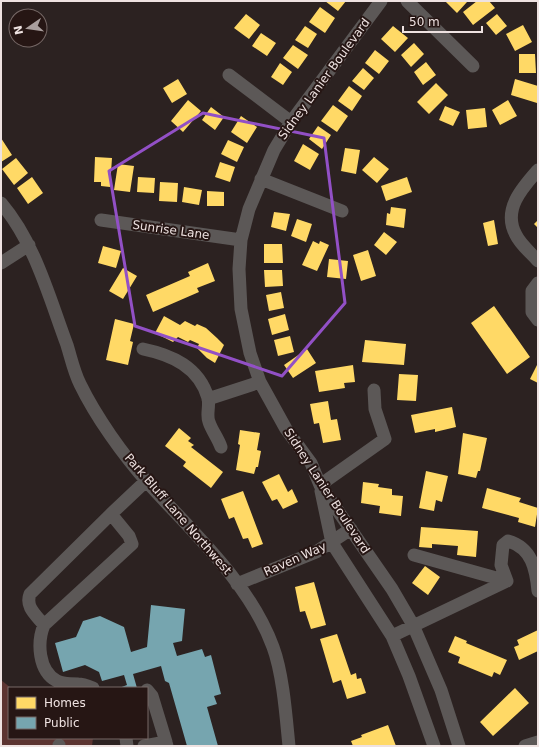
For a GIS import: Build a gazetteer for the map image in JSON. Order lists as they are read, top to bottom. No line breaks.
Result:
{"streets":{"street":["Sidney Lanier Boulevard","Sunrise Lane","Park Bluff Lane Northwest","Raven Way"]},"crossings":[["Sidney Lanier Boulevard","Sunrise Lane"],["Sidney Lanier Boulevard","Raven Way"],["Park Bluff Lane Northwest","Raven Way"]],"legend":["Homes","Public"],"scale_bar":"50 m","north":"left"}
